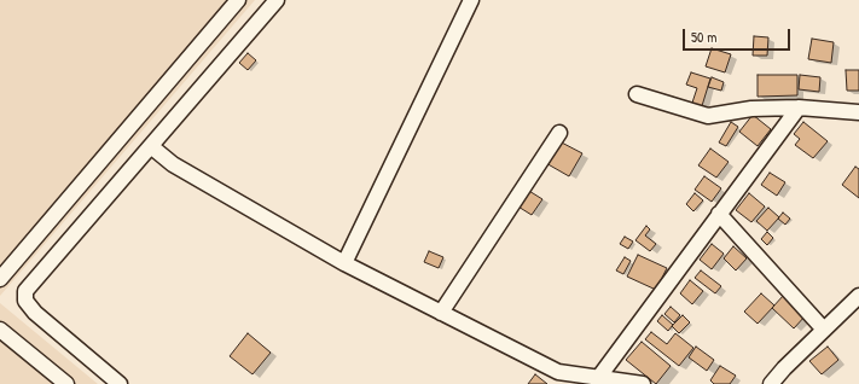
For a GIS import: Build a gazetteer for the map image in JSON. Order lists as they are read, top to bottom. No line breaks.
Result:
{"scale_bar":"50 m"}
